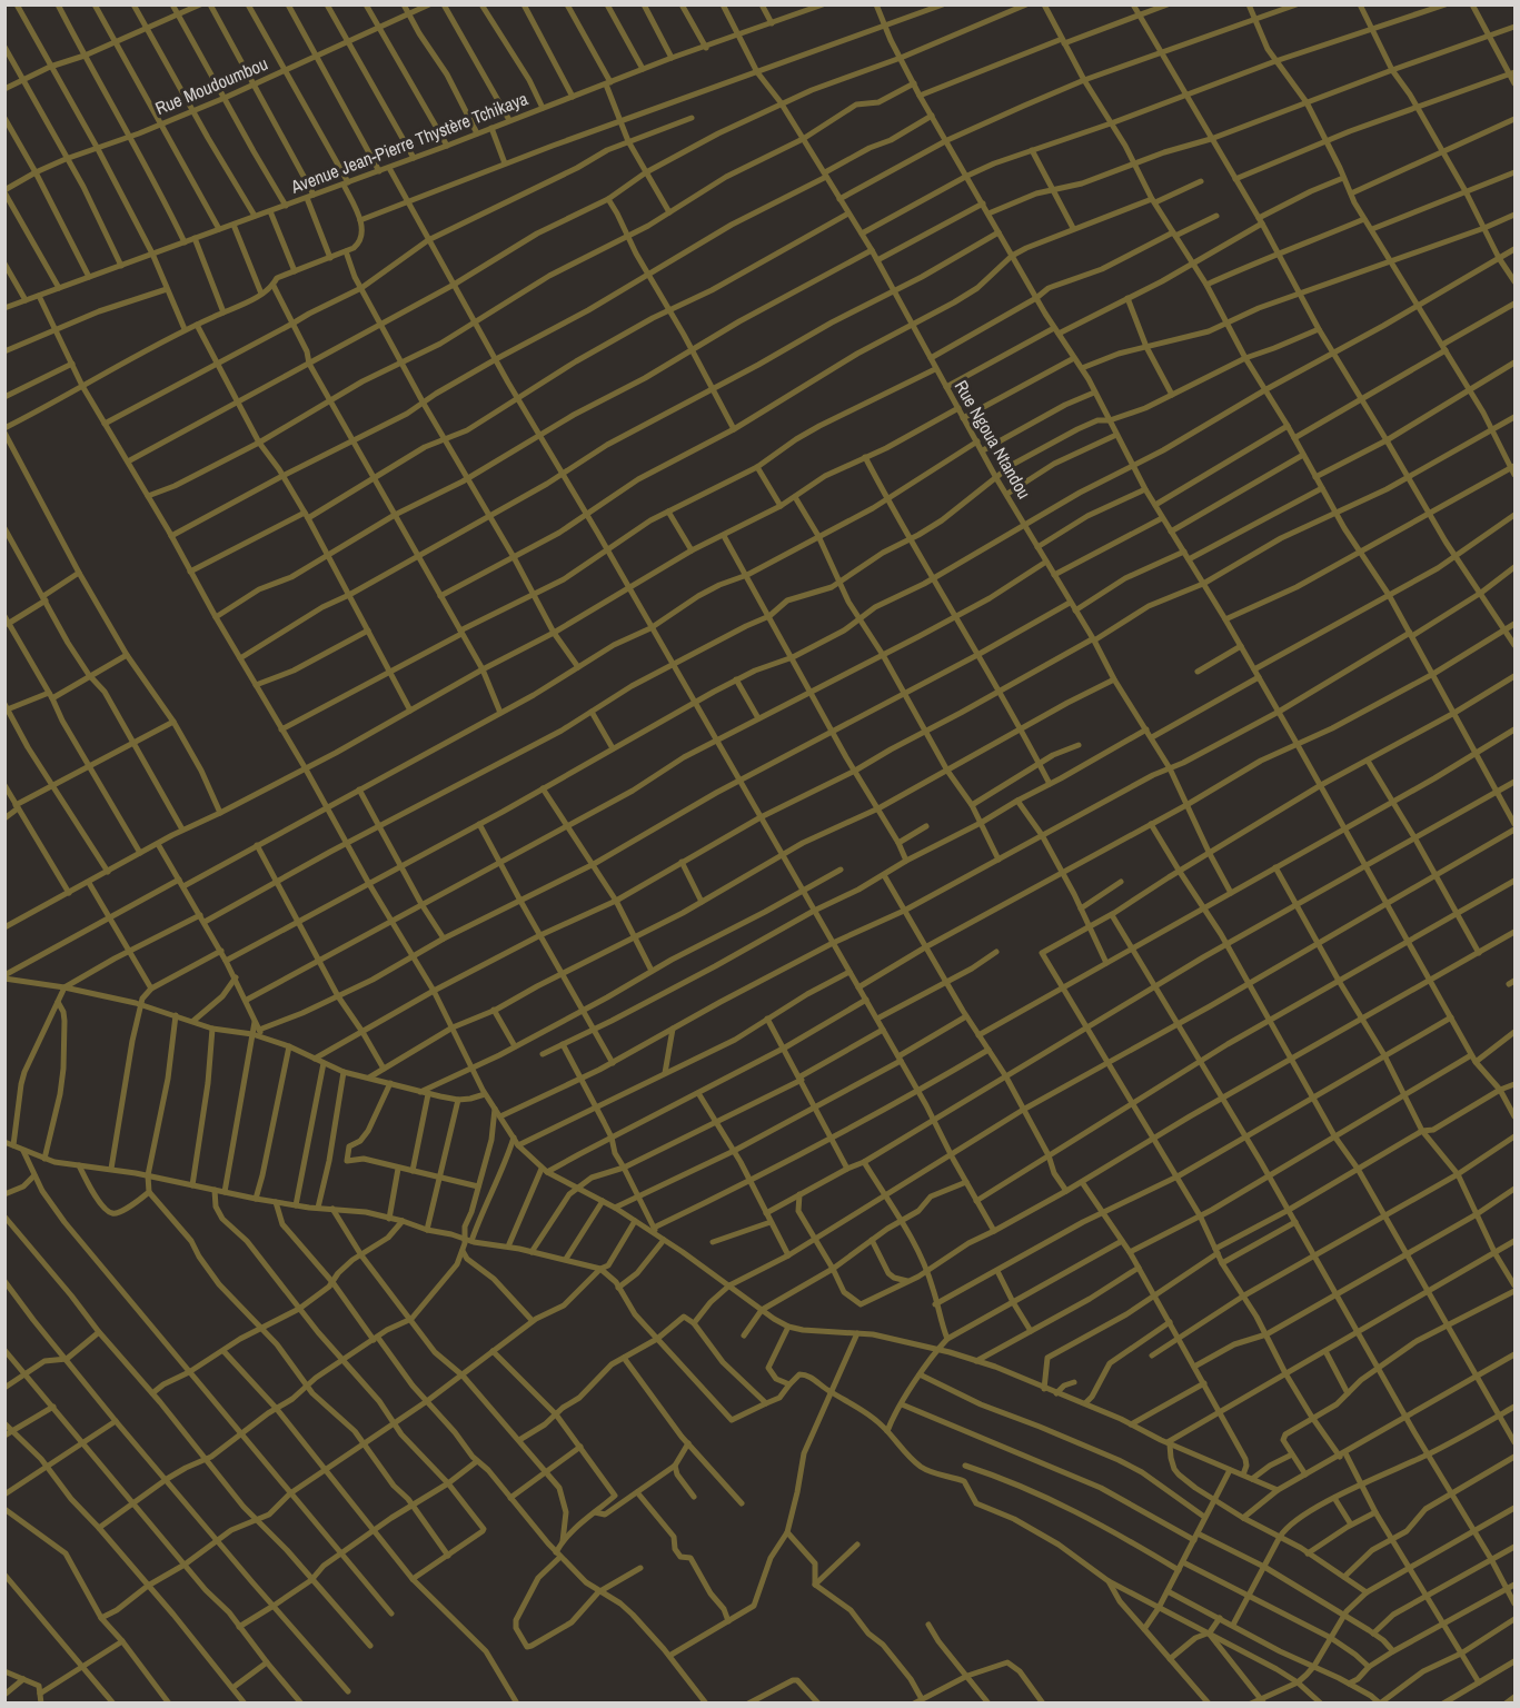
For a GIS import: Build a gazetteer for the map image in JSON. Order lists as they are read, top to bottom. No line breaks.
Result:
{"streets":{"street":["Rue Moudoumbou","Avenue Jean-Pierre Thystère Tchikaya","Rue Ngoua Ntandou"]},"crossings":[["Avenue Jean-Pierre Thystère Tchikaya","Rue Ngoua Ntandou"]]}
